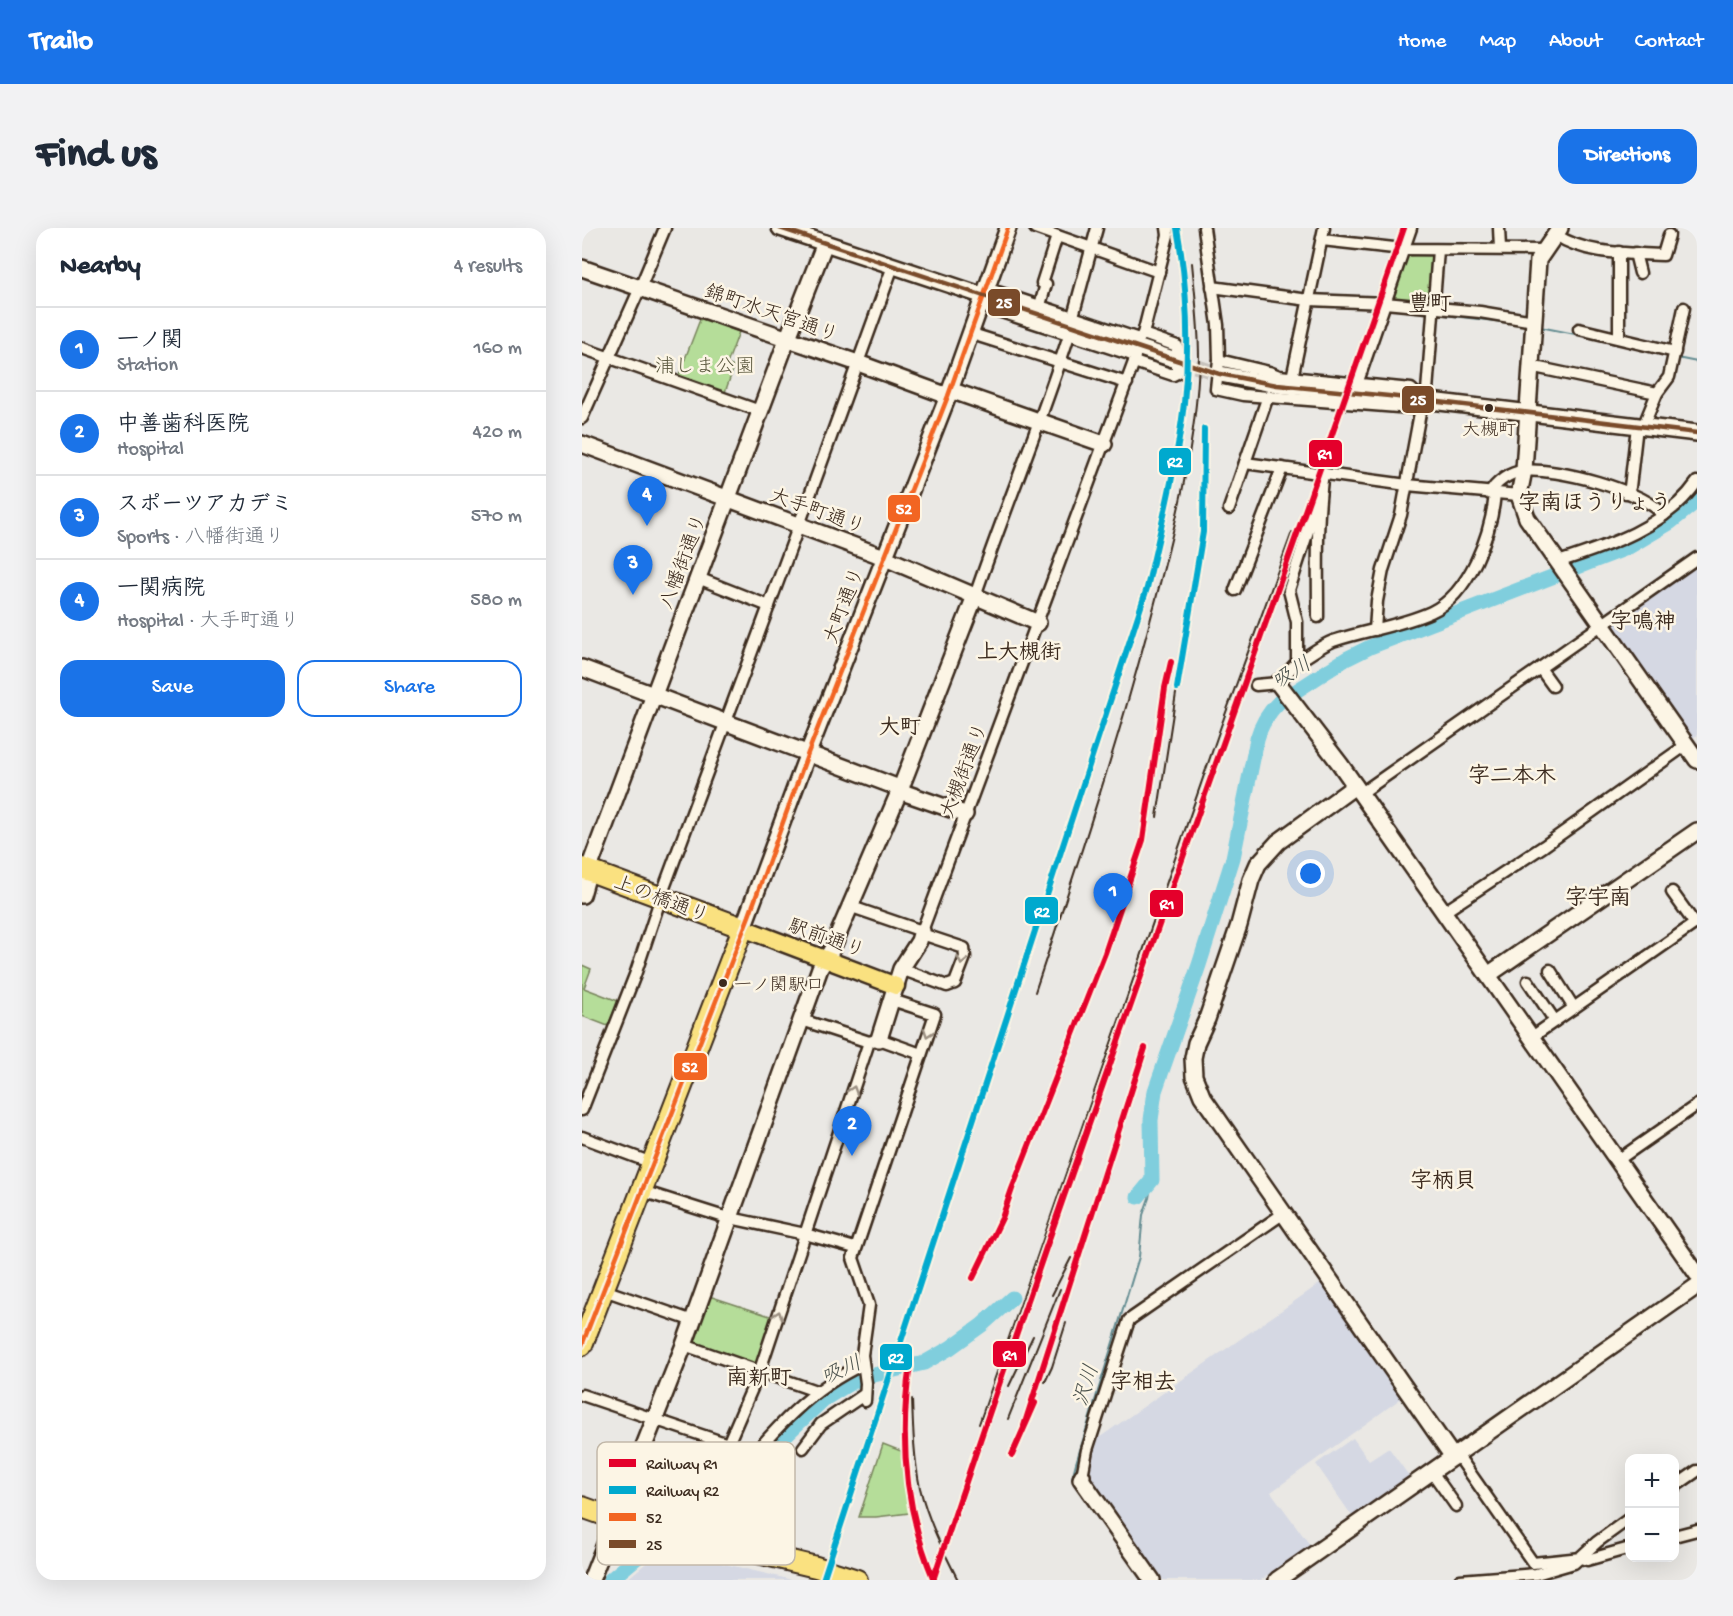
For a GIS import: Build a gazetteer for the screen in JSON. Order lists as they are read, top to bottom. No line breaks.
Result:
{"streets":{"highway":["上の橋通り"],"main road":["駅前通り"],"street":["錦町水天宮通り","大手町通り","八幡街通り","大町通り","大槻街通り"]},"crossings":[["錦町水天宮通り","八幡街通り"],["錦町水天宮通り","大町通り"],["錦町水天宮通り","大槻街通り"],["大手町通り","八幡街通り"],["大手町通り","大町通り"],["大手町通り","大槻街通り"],["八幡街通り","上の橋通り"],["大町通り","上の橋通り"],["大町通り","駅前通り"],["上の橋通り","駅前通り"]],"districts":["豊町","字南ほうりょう","字鳴神","上大槻街","大町","字二本木","字宇南","字柄貝","南新町","字相去"],"water":["吸川","沢川"],"parks":["浦しま公園"],"places":["大槻町","一ノ関駅口"],"lines":["rail line R1","rail line R2","transit line 52","transit line 25"],"legend":["Railway R1","Railway R2","52","25"],"page":{"header":"Trailo","nav":["Home","Map","About","Contact"],"buttons":["Directions",["Save","Share"]],"title":"Find us","heading":["Nearby","4 results"],"list":[{"mark":"1","name":"一ノ関","note":"Station","value":"160 m"},{"mark":"2","name":"中善歯科医院","note":"Hospital","value":"420 m"},{"mark":"3","name":"スポーツアカデミ","note":"Sports · 八幡街通り","value":"570 m"},{"mark":"4","name":"一関病院","note":"Hospital · 大手町通り","value":"580 m"}],"pins":["4","3","1","2"],"map_buttons":["+","−"]}}
